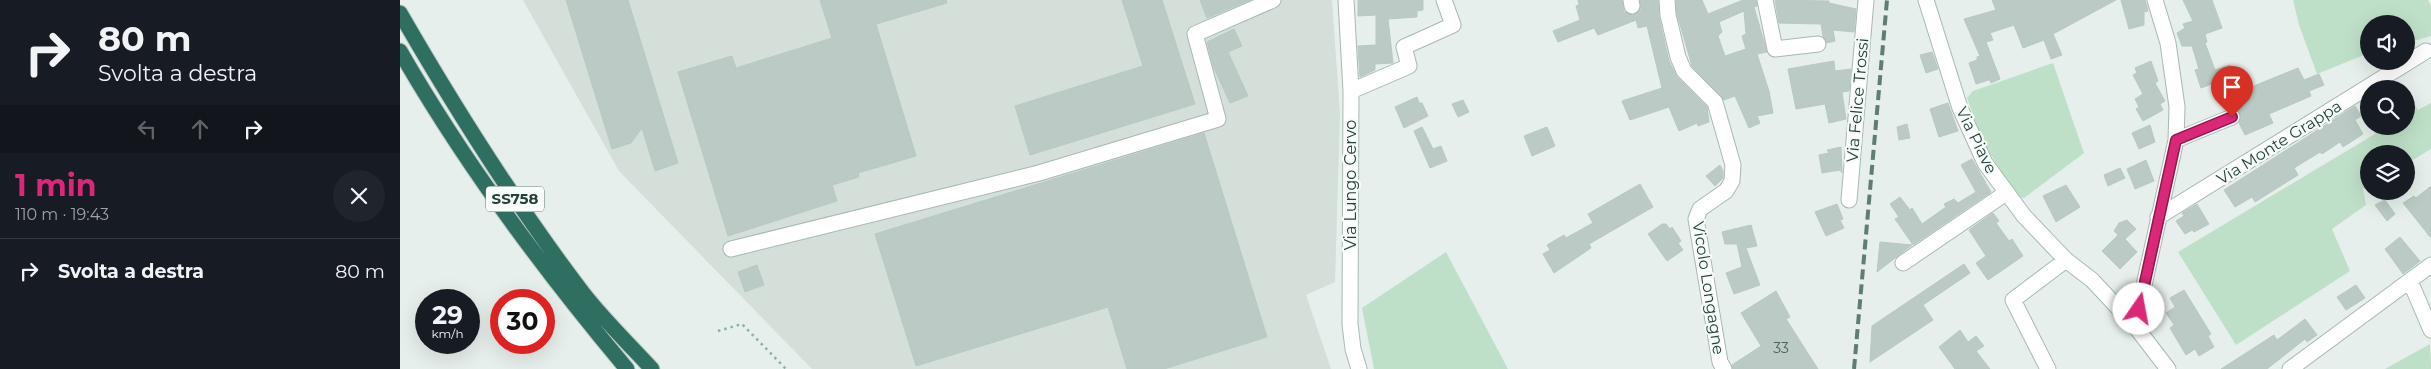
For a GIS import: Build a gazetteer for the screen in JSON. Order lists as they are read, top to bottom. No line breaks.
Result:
{"streets":{"highway":["SS758"],"street":["Via Felice Trossi","Via Piave","Via Monte Grappa","Via Lungo Cervo","Vicolo Longagne"]},"house_numbers":["33"],"page":{"turn":["80 m","Svolta a destra"],"heading":["1 min","110 m · 19:43"],"list":[{"name":"Svolta a destra","value":"80 m"}],"speed":"29 km/h","limit":"30"}}
